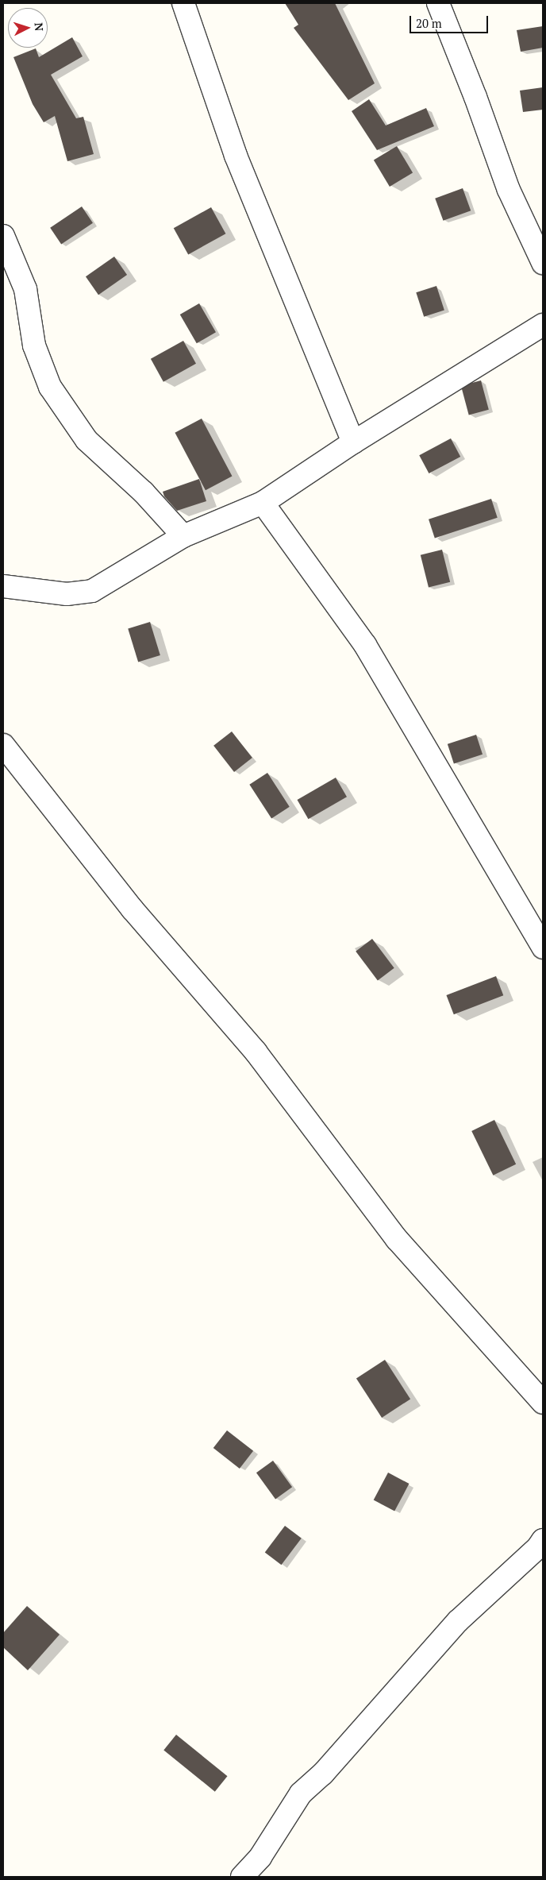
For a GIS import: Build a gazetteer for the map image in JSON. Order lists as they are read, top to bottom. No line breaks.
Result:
{"scale_bar":"20 m","north":"right"}
